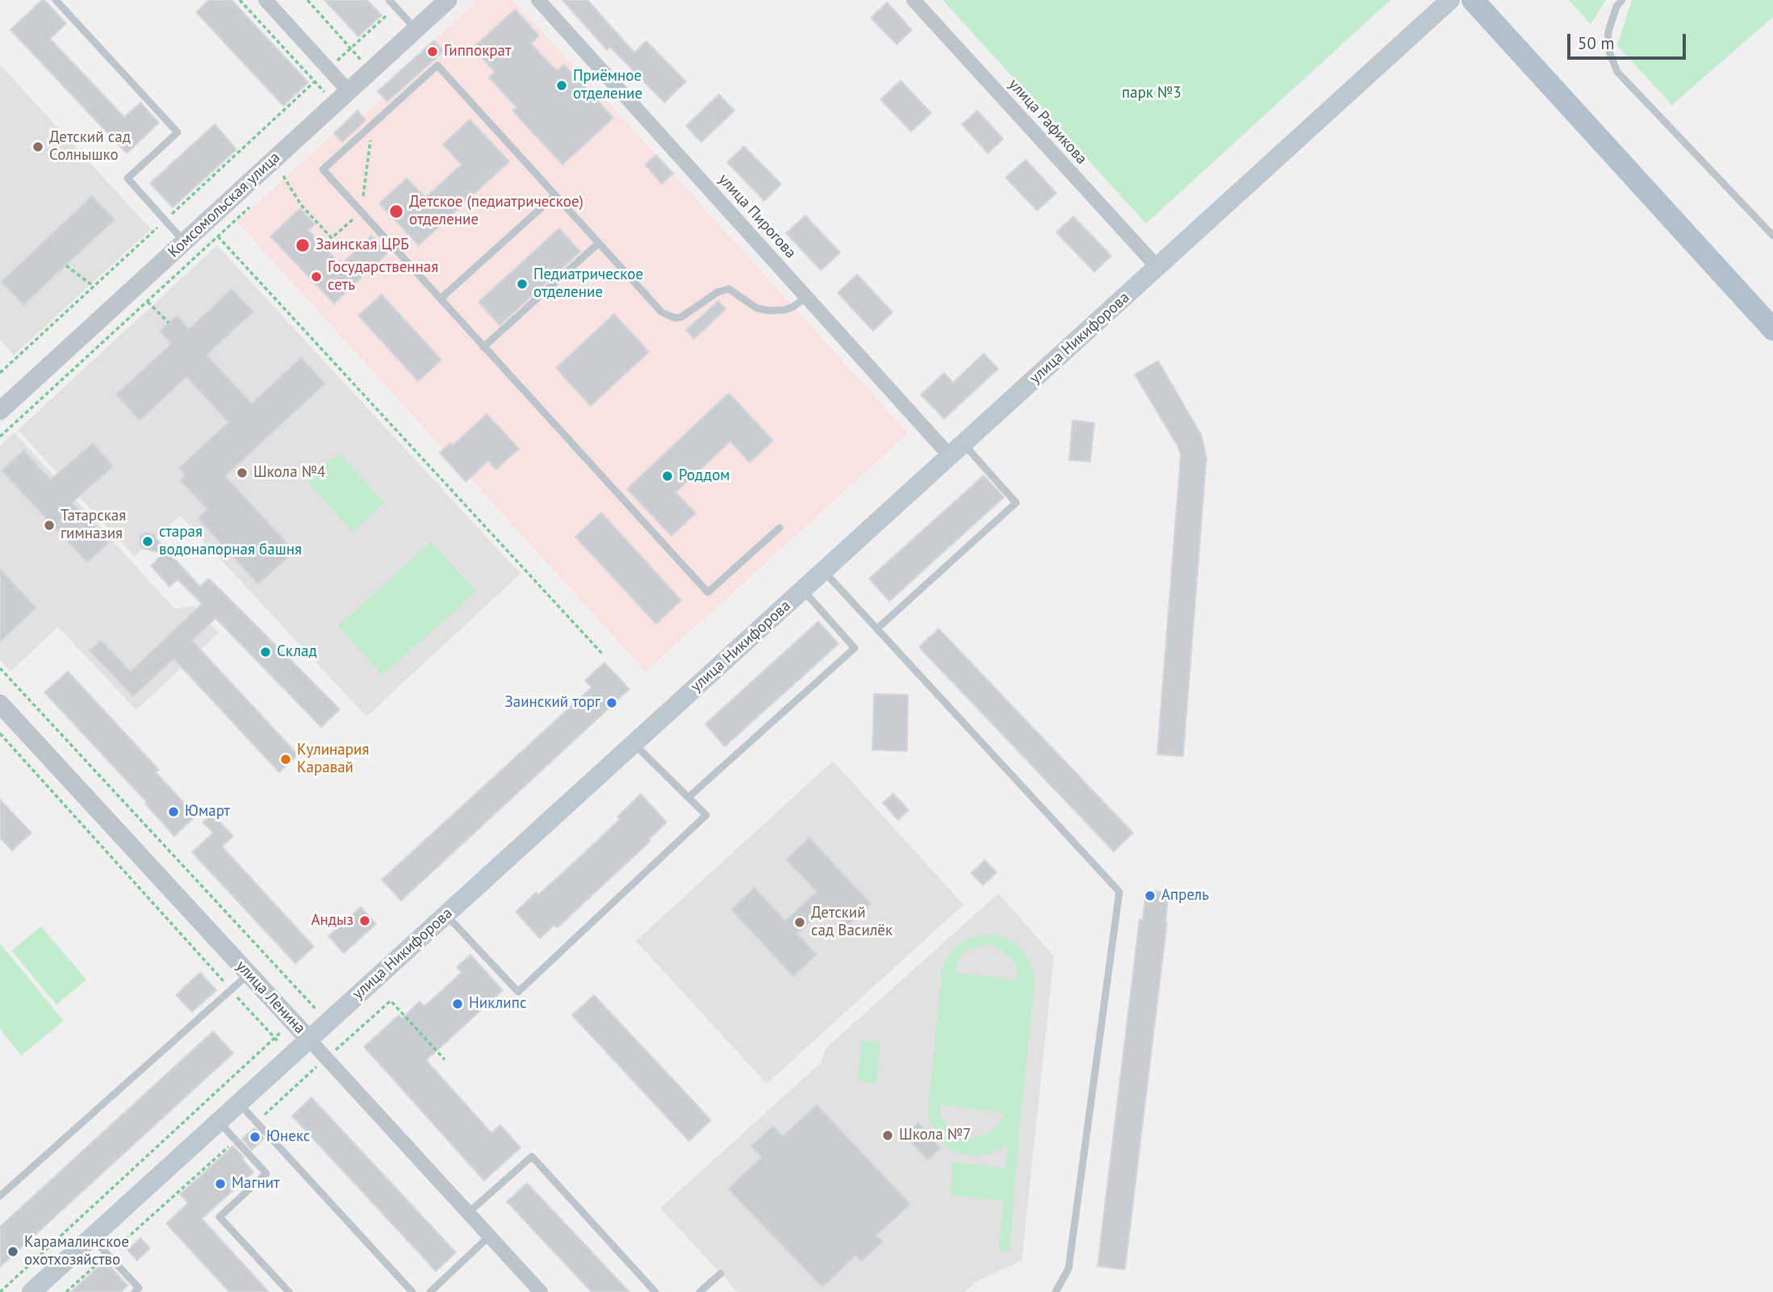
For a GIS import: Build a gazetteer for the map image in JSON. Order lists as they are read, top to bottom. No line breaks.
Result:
{"streets":{"main road":["улица Никифорова"],"street":["улица Рафикова","Комсомольская улица","улица Пирогова","улица Ленина"]},"crossings":[["улица Рафикова","улица Никифорова"],["улица Пирогова","улица Никифорова"],["улица Никифорова","улица Ленина"]],"parks":["парк №3"],"places":["Гиппократ","Приёмное отделение","Детский сад Солнышко","Детское (педиатрическое) отделение","Заинская ЦРБ","Государственная сеть","Педиатрическое отделение","Школа №4","Роддом","Татарская гимназия","старая водонапорная башня","Склад","Заинский торг","Кулинария Каравай","Юмарт","Апрель","Андыз","Детский сад Василёк","Никлипс","Школа №7","Юнекс","Магнит","Карамалинское охотхозяйство"],"scale_bar":"50 m"}
